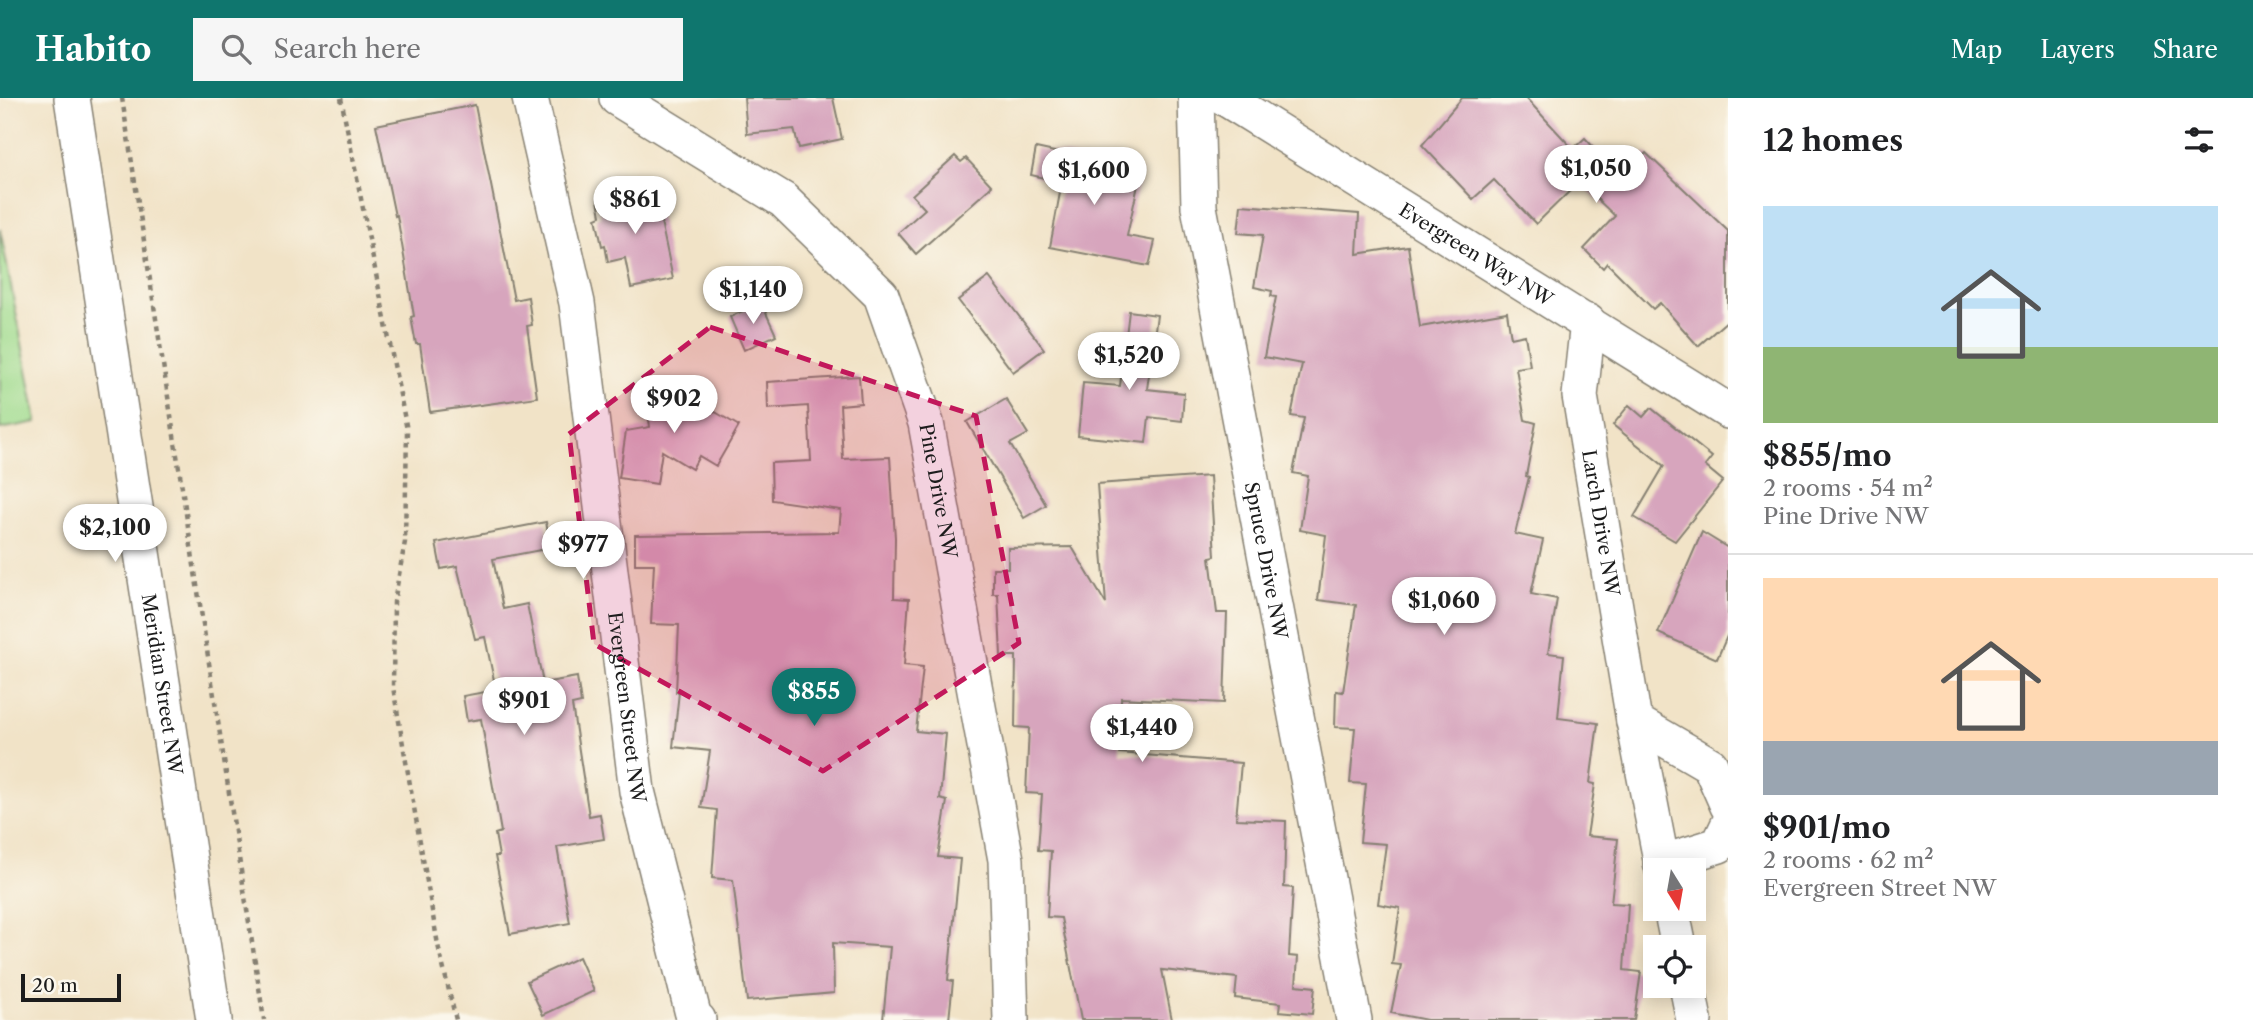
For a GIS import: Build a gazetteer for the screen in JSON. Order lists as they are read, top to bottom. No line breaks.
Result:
{"streets":{"street":["Evergreen Way NW","Pine Drive NW","Larch Drive NW","Spruce Drive NW","Meridian Street NW","Evergreen Street NW"]},"crossings":[["Evergreen Way NW","Larch Drive NW"]],"scale_bar":"20 m","north":"bottom","page":{"header":"Habito","search":"Search here","nav":["Map","Layers","Share"],"heading":"12 homes","price":["$1,050","$1,600","$861","$1,140","$1,520","$902","$2,100","$977","$1,060","$855","$901","$1,440"],"list":[{"name":"$855/mo","note":"2 rooms · 54 m² · Pine Drive NW"},{"name":"$901/mo","note":"2 rooms · 62 m² · Evergreen Street NW"}],"scale":"20 m"}}
